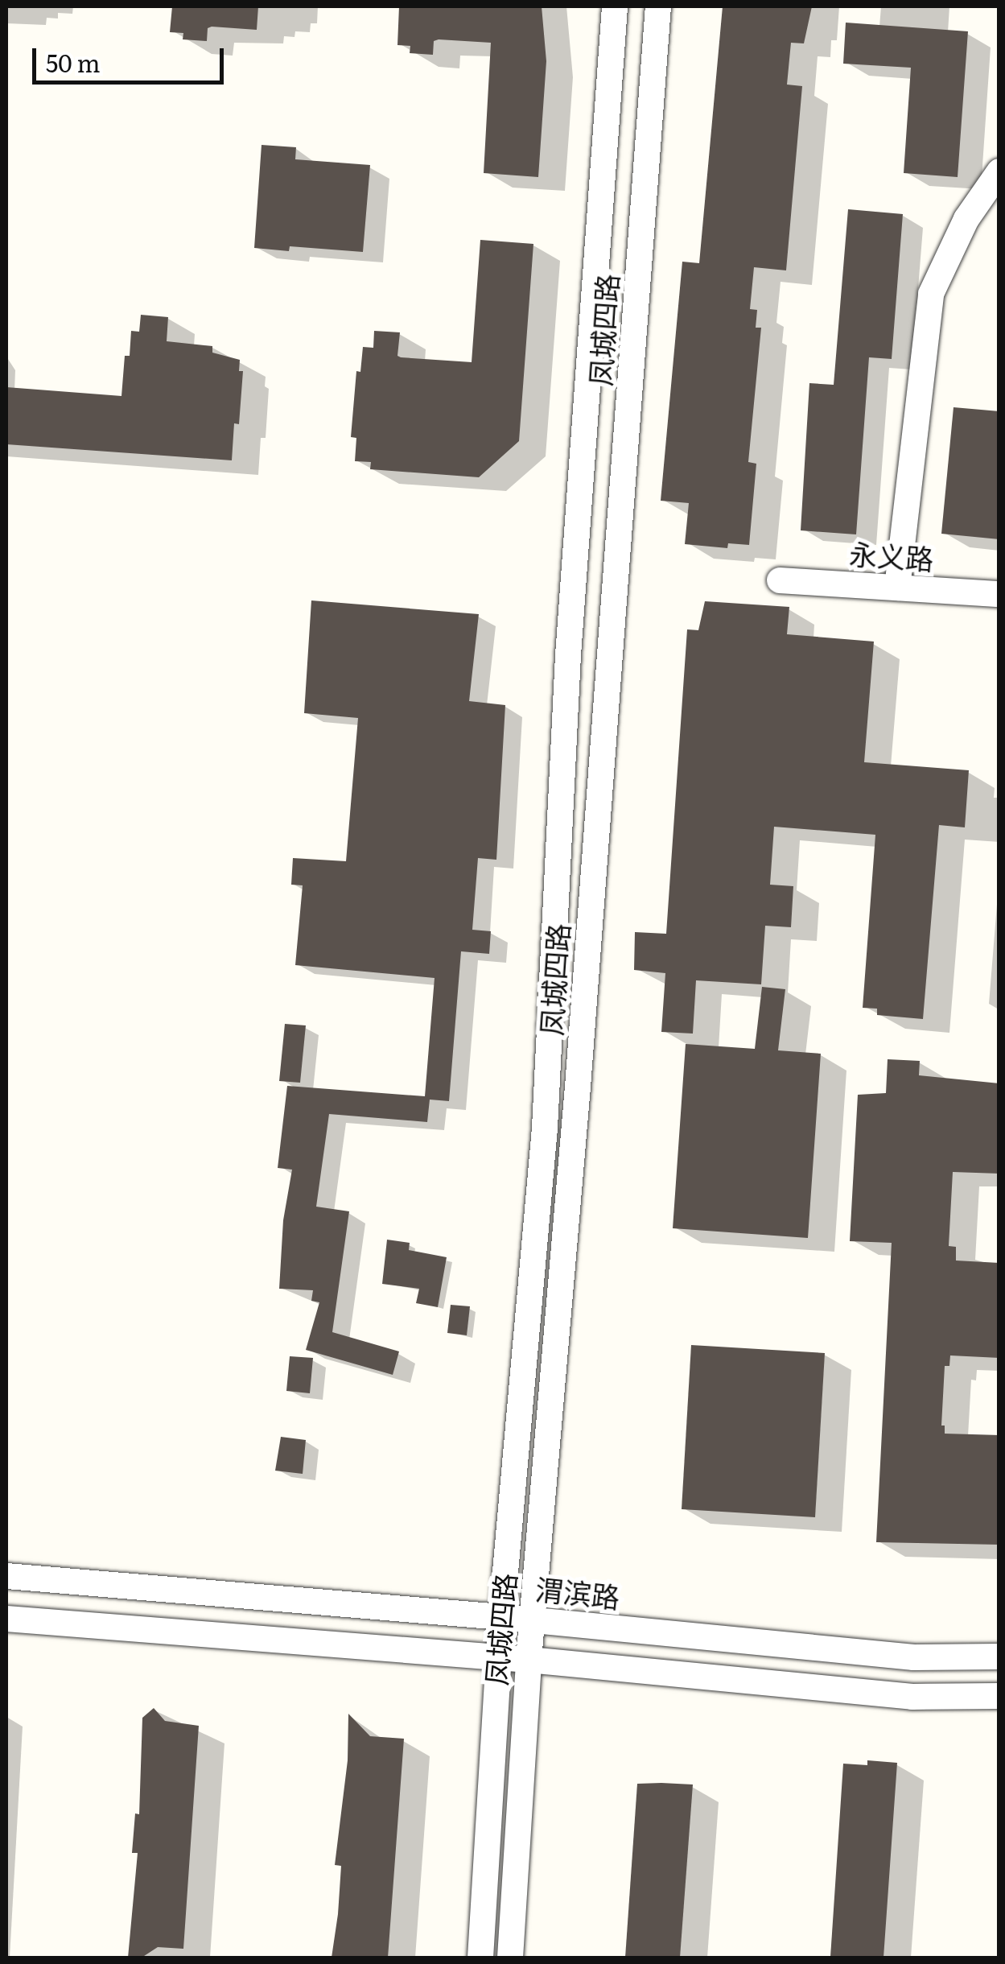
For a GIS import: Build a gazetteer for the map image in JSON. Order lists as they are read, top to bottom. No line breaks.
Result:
{"streets":{"street":["凤城四路","永义路","渭滨路"]},"crossings":[["凤城四路","渭滨路"]],"scale_bar":"50 m"}
